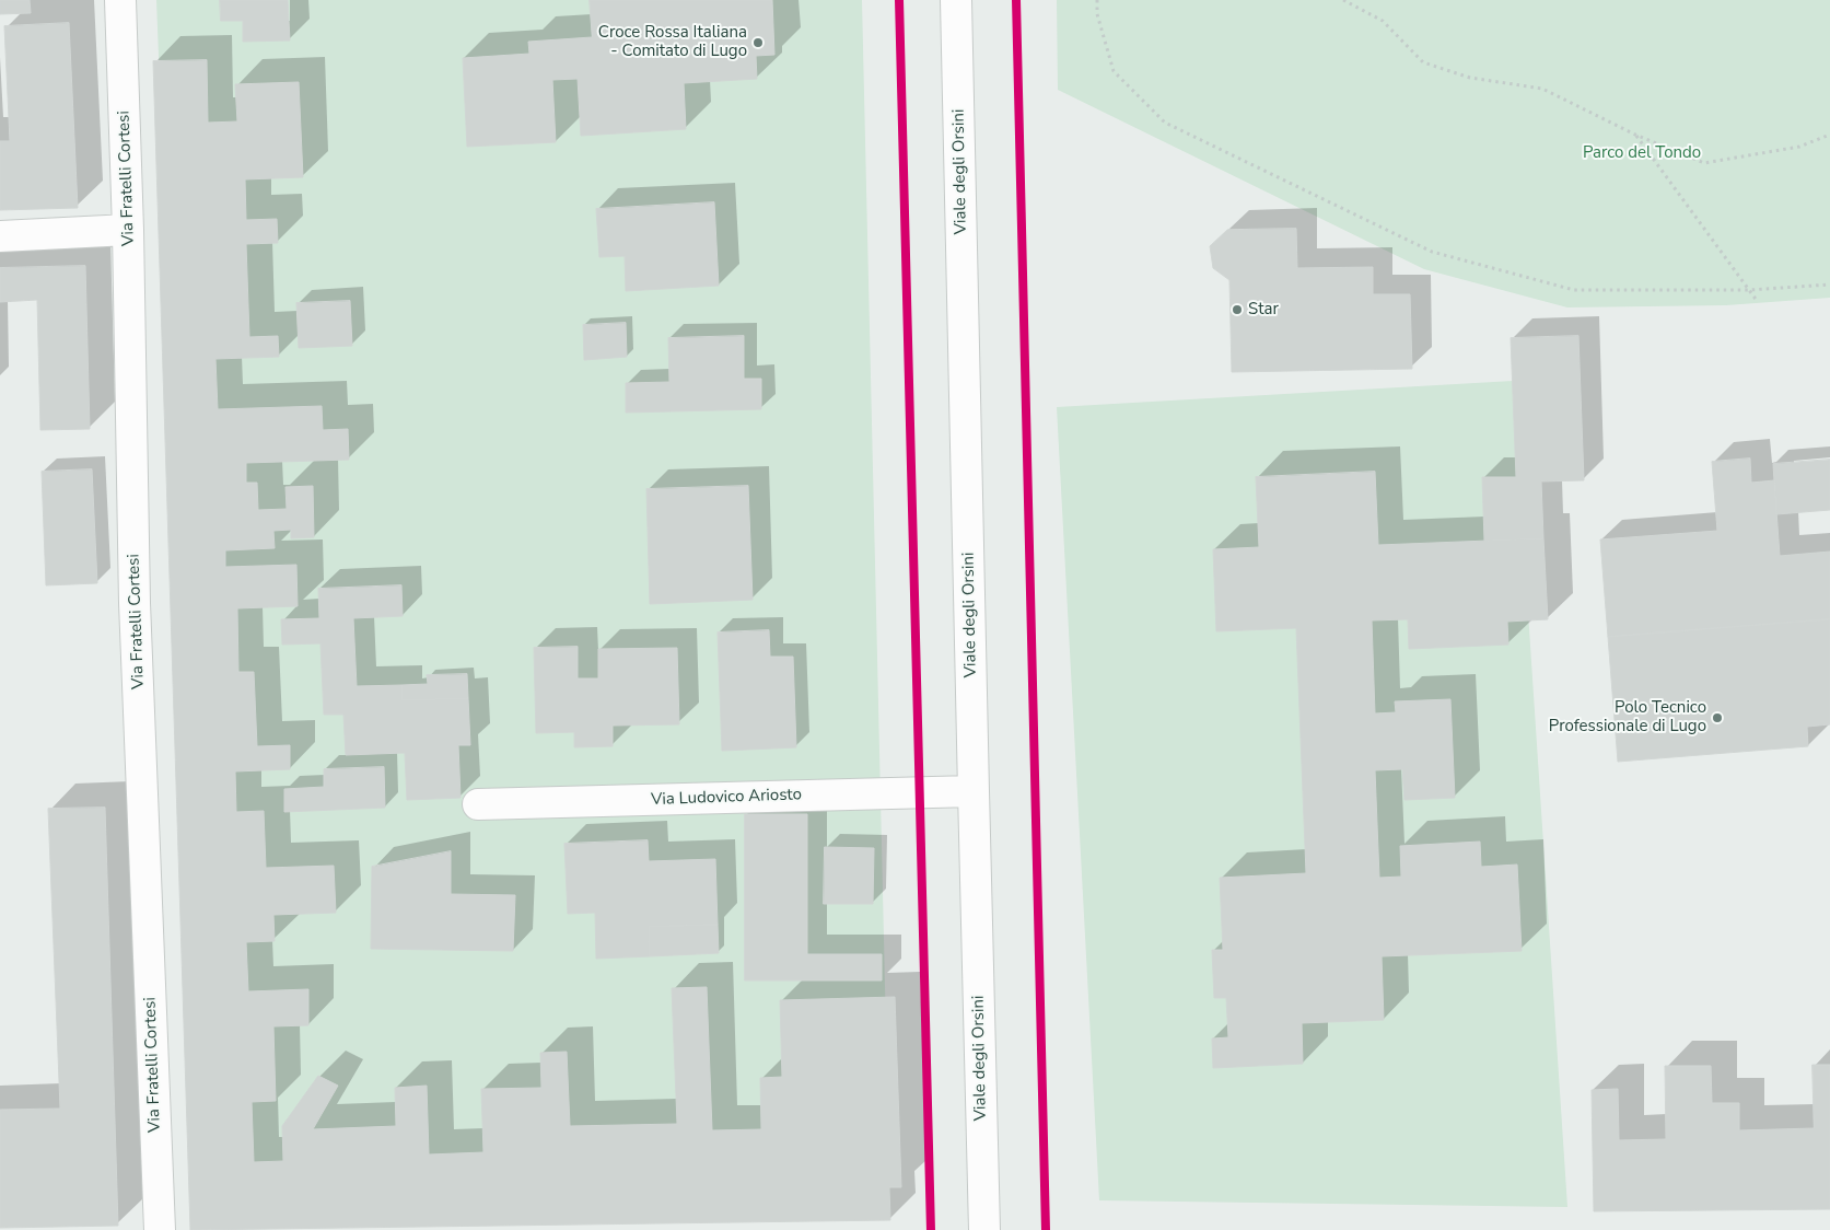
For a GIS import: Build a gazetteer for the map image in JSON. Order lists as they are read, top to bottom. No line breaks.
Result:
{"streets":{"street":["Viale degli Orsini","Via Fratelli Cortesi","Via Ludovico Ariosto"]},"crossings":[["Viale degli Orsini","Via Ludovico Ariosto"]],"parks":["Parco del Tondo"],"places":["Croce Rossa Italiana - Comitato di Lugo","Star","Polo Tecnico Professionale di Lugo"]}
